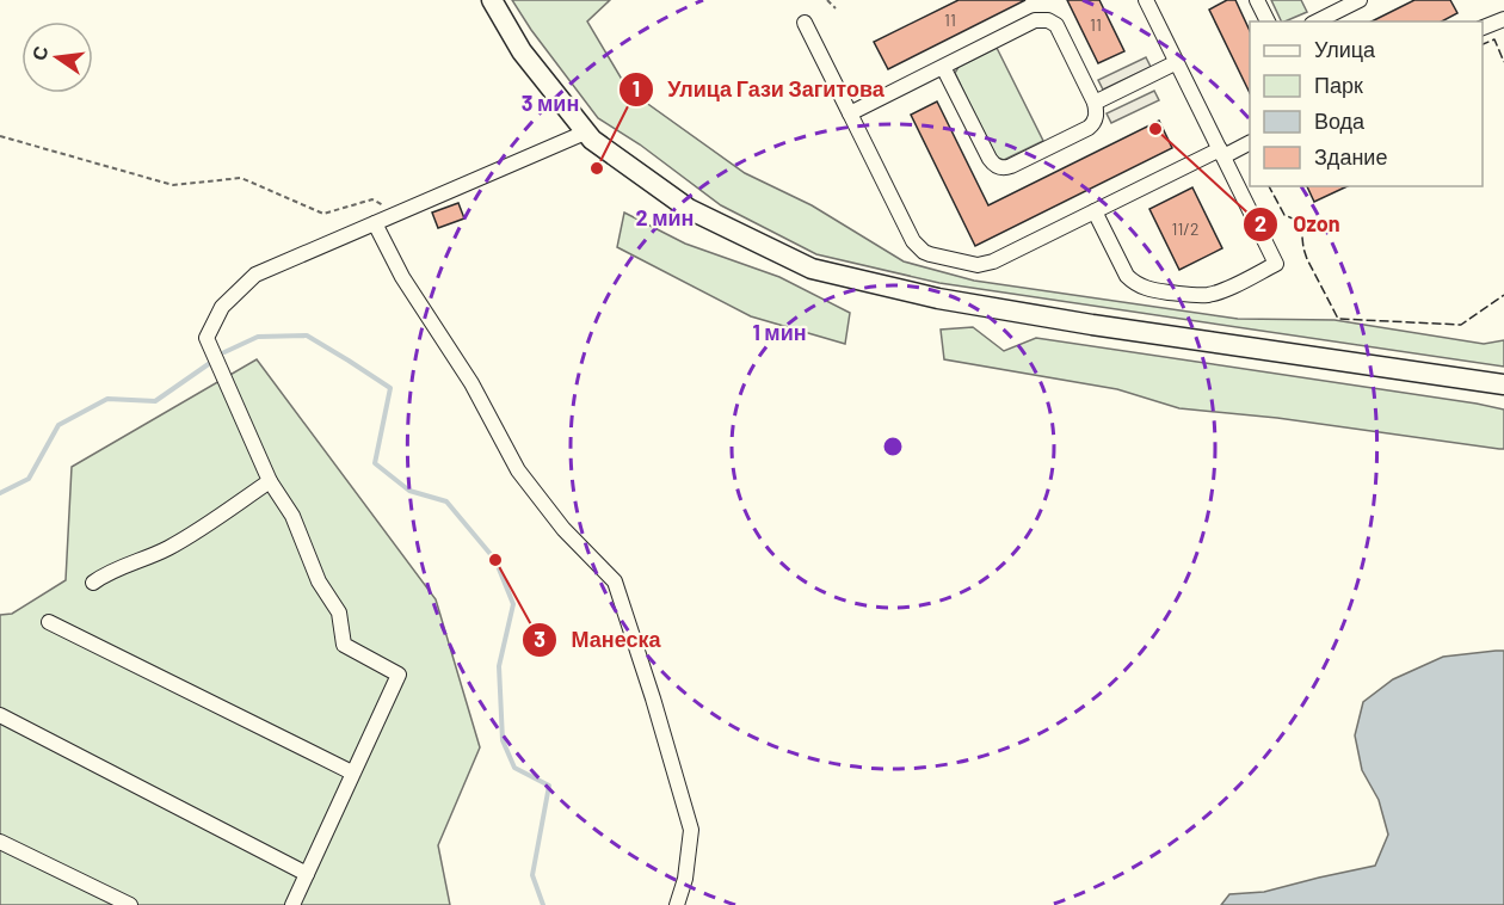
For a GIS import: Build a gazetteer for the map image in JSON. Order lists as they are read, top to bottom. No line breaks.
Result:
{"places":["Ozon","Улица Гази Загитова","Манеска"],"house_numbers":["11","11","11/2"],"legend":["Улица","Парк","Вода","Здание"],"north":"left","rings":["3 мин","2 мин","1 мин"]}
